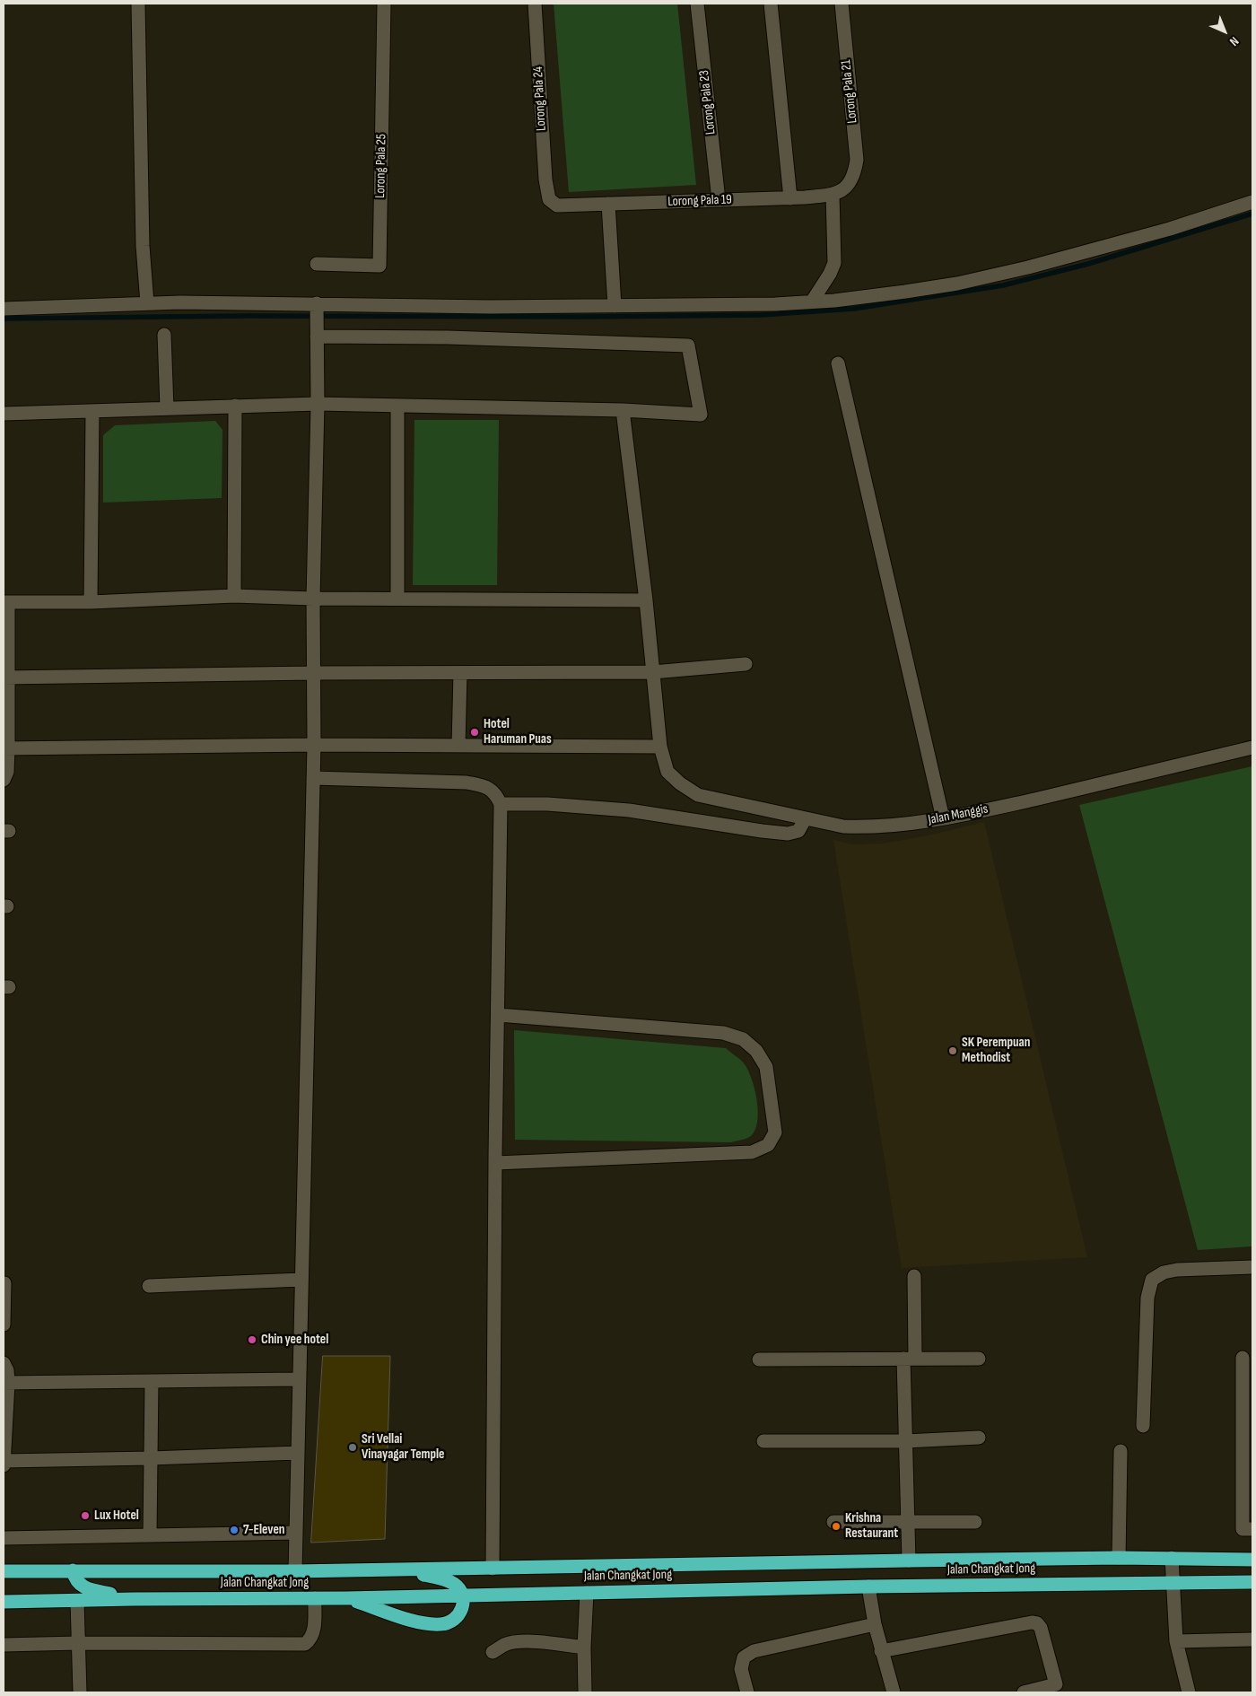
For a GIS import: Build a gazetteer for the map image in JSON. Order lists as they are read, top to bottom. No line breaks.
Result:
{"streets":{"highway":["Jalan Changkat Jong"],"street":["Lorong Pala 21","Lorong Pala 24","Lorong Pala 23","Lorong Pala 25","Lorong Pala 19","Jalan Manggis"]},"crossings":[["Lorong Pala 21","Lorong Pala 19"],["Lorong Pala 24","Lorong Pala 19"],["Lorong Pala 23","Lorong Pala 19"]],"places":["Hotel Haruman Puas","SK Perempuan Methodist","Chin yee hotel","Sri Vellai Vinayagar Temple","Lux Hotel","Krishna Restaurant","7-Eleven"],"north":"bottom right"}
